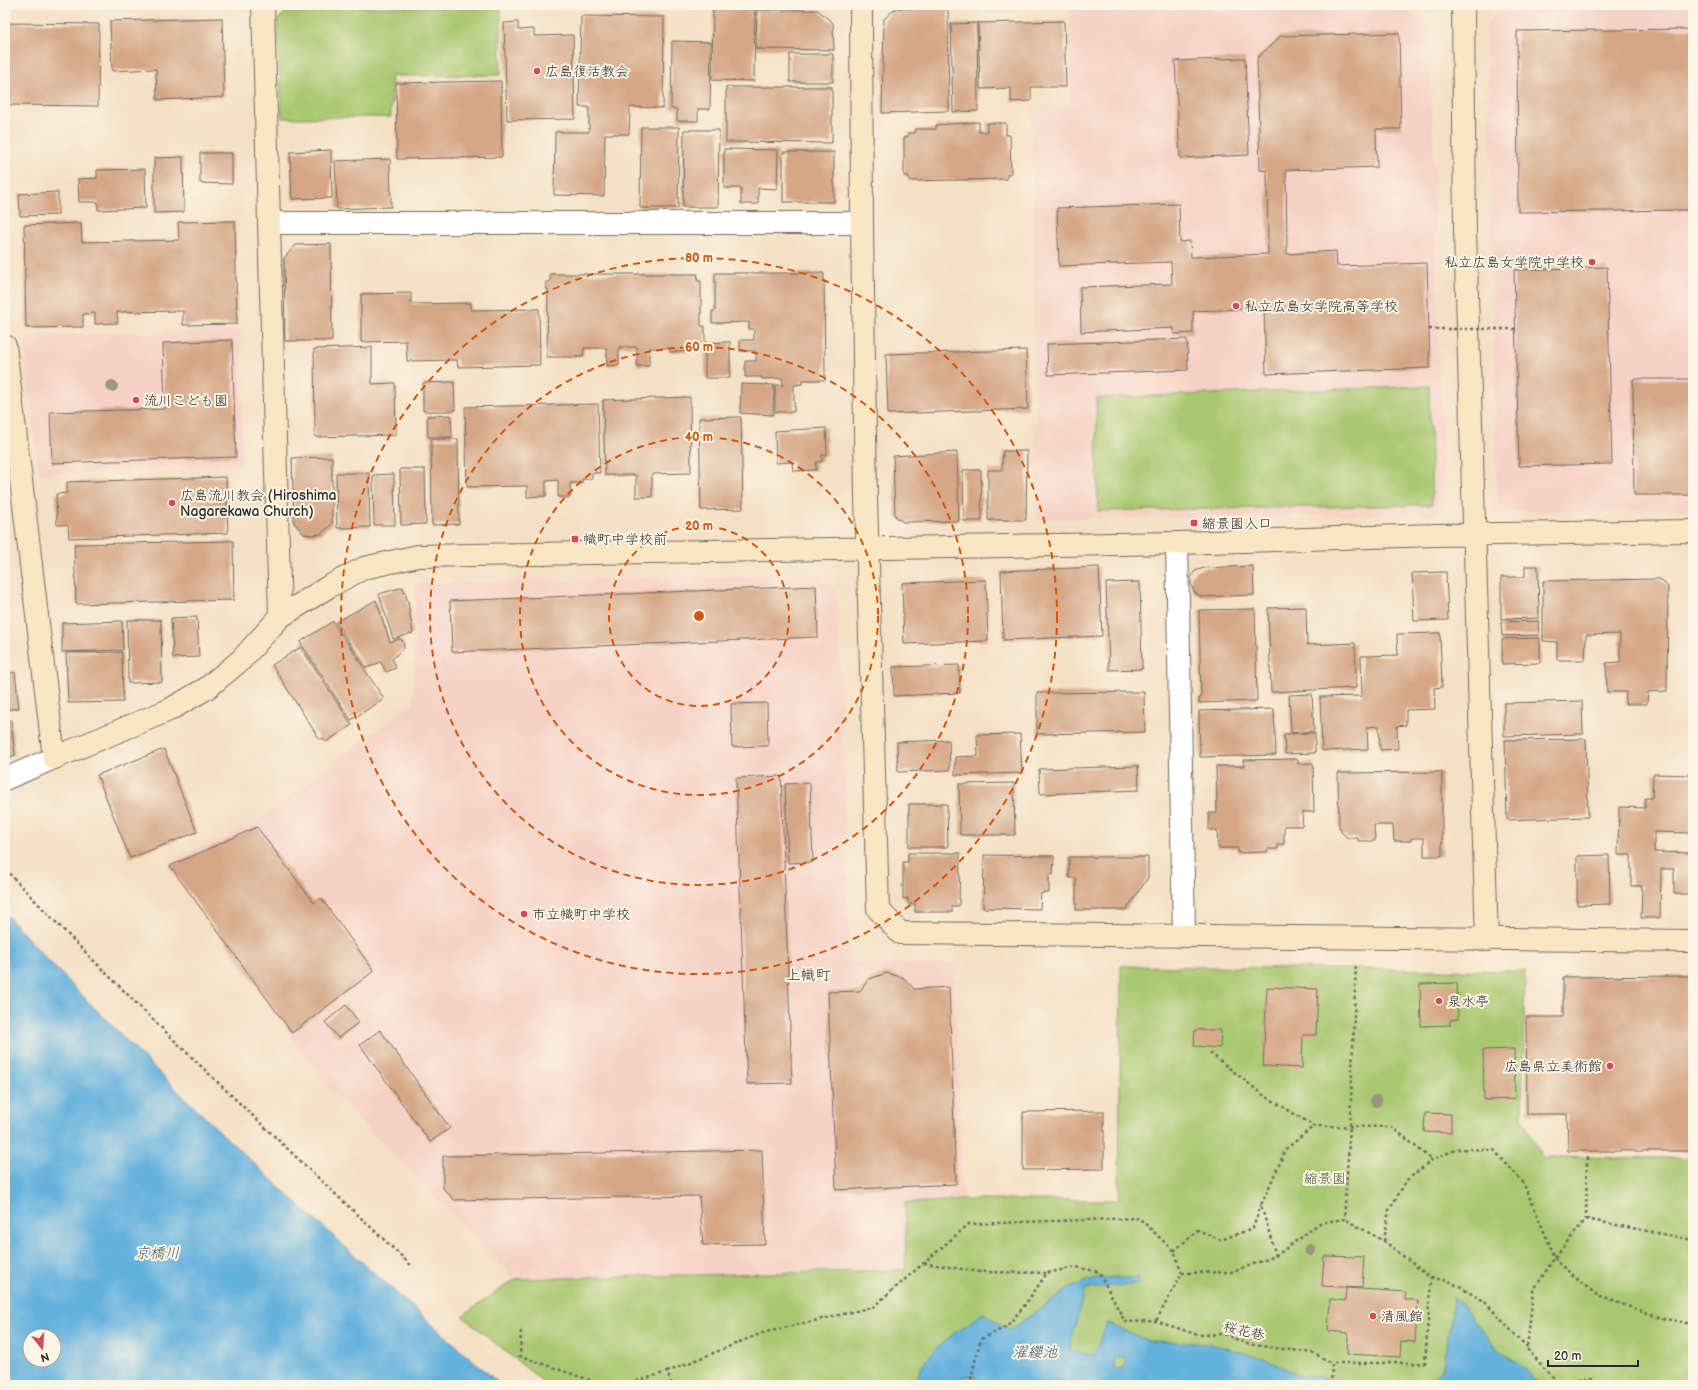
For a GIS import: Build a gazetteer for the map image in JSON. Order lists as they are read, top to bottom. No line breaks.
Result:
{"streets":{"path":["桜花巷"]},"districts":["上幟町"],"water":["京橋川","濯纓池"],"parks":["縮景園"],"places":{"other":["広島復活教会","私立広島女学院中学校","私立広島女学院高等学校","流川こども園","広島流川教会 (Hiroshima Nagarekawa Church)","市立幟町中学校","泉水亭","広島県立美術館","清風館"],"transit":["縮景園入口","幟町中学校前"]},"scale_bar":"20 m","north":"bottom","rings":["80 m","60 m","40 m","20 m"]}
